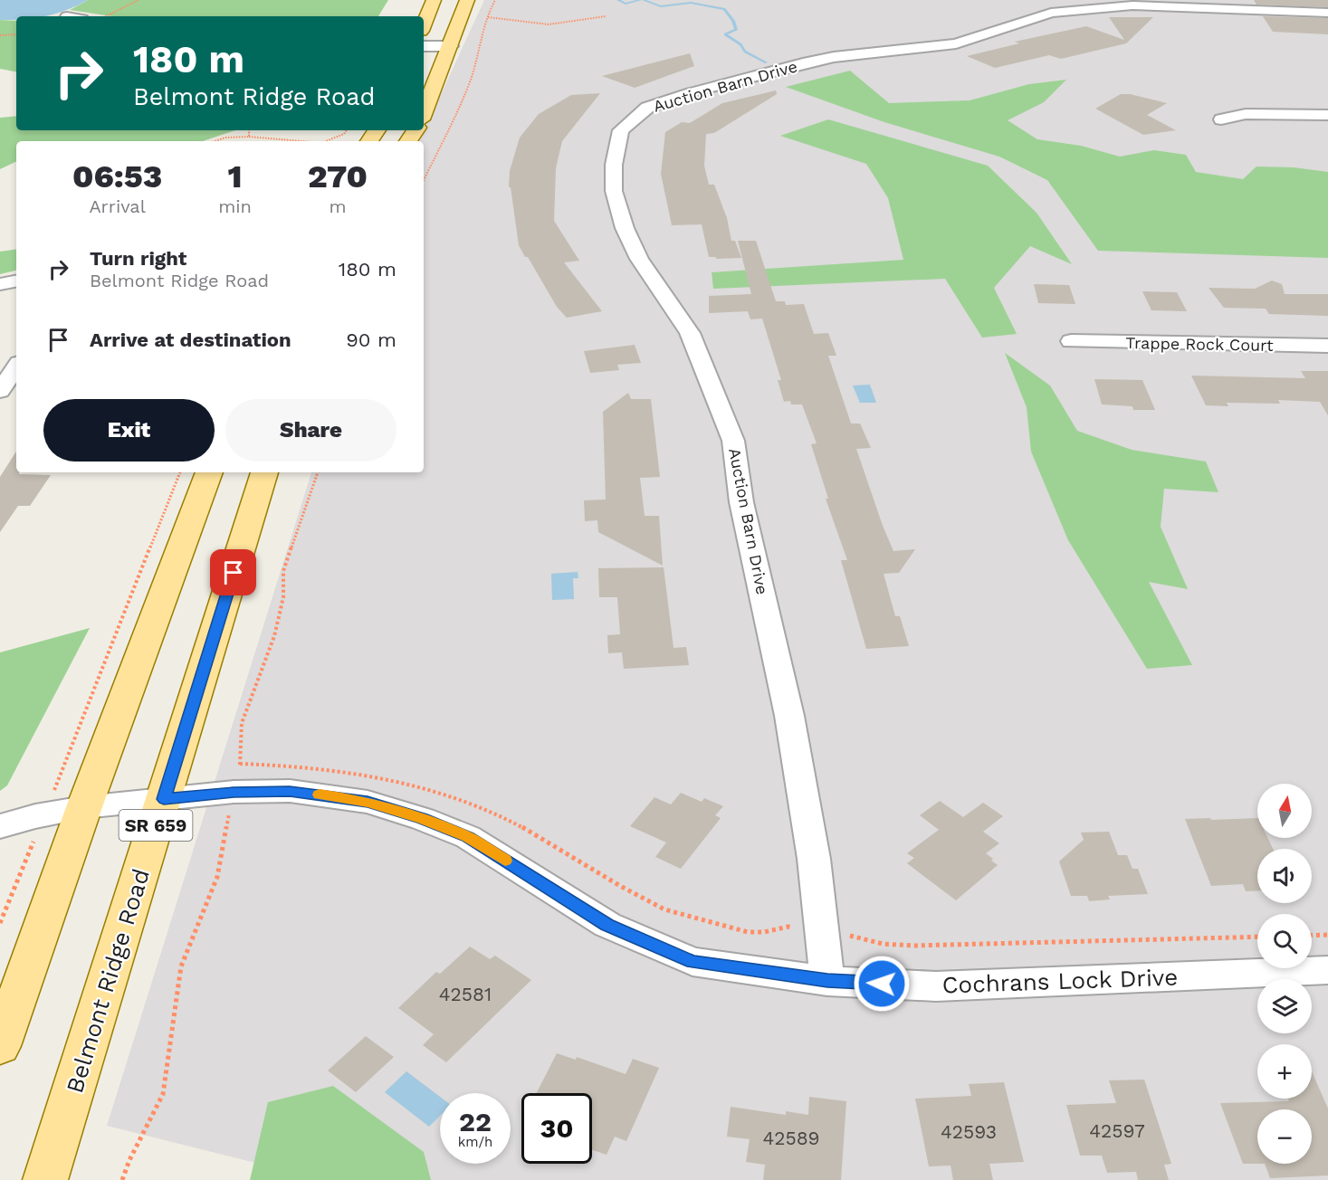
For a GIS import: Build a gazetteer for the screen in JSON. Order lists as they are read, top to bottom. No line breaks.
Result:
{"streets":{"main road":["SR 659","Belmont Ridge Road"],"street":["Auction Barn Drive","Trappe Rock Court","Cochrans Lock Drive"]},"crossings":[["Auction Barn Drive","Cochrans Lock Drive"],["Belmont Ridge Road","Cochrans Lock Drive"]],"house_numbers":["42581","42597","42593","42589"],"north":"top","page":{"turn":["180 m","Belmont Ridge Road"],"eta":["06:53","Arrival","1","min","270","m"],"list":[{"name":"Turn right","note":"Belmont Ridge Road","value":"180 m"},{"name":"Arrive at destination","value":"90 m"}],"buttons":["Exit","Share"],"map_buttons":["+","−"],"speed":"22 km/h","limit":"30"}}
